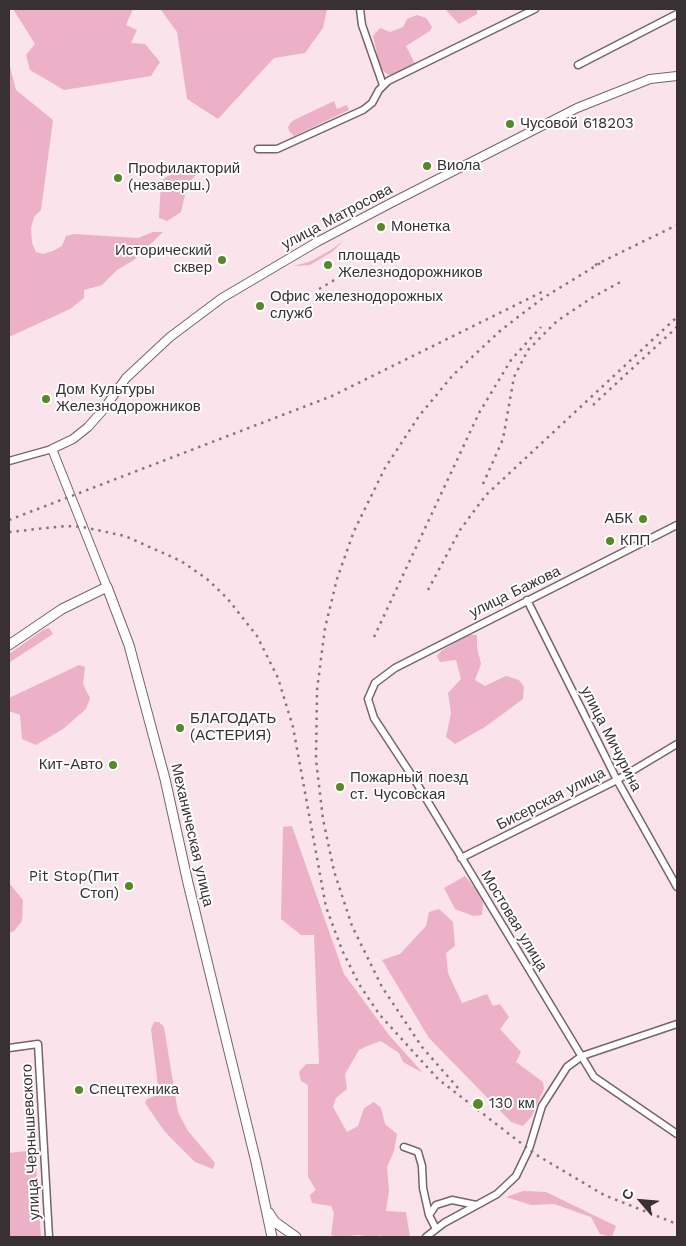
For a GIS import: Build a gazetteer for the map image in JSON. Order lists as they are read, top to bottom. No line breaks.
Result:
{"streets":{"main road":["Механическая улица"],"street":["улица Матросова","улица Бажова","улица Мичурина","Бисерская улица","Мостовая улица","улица Чернышевского"]},"crossings":[["улица Матросова","Механическая улица"],["улица Бажова","улица Мичурина"],["улица Бажова","Мостовая улица"],["улица Мичурина","Бисерская улица"],["Бисерская улица","Мостовая улица"]],"places":["Чусовой 618203","Виола","Профилакторий (незаверш.)","Монетка","Исторический сквер","площадь Железнодорожников","Офис железнодорожных служб","Дом Культуры Железнодорожников","АБК","КПП","БЛАГОДАТЬ (АСТЕРИЯ)","Кит-Авто","Пожарный поезд ст. Чусовская","Pit Stop(Пит Стоп)","Спецтехника","130 км"],"north":"top left"}
